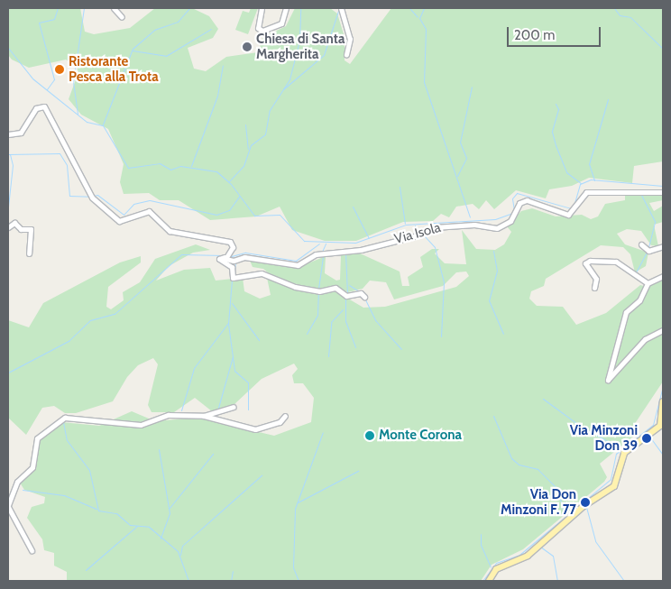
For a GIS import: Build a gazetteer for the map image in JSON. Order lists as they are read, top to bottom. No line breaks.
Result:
{"streets":{"street":["Via Isola"]},"places":["Chiesa di Santa Margherita","Ristorante Pesca alla Trota","Monte Corona","Via Minzoni Don 39","Via Don Minzoni F. 77"],"scale_bar":"200 m"}
